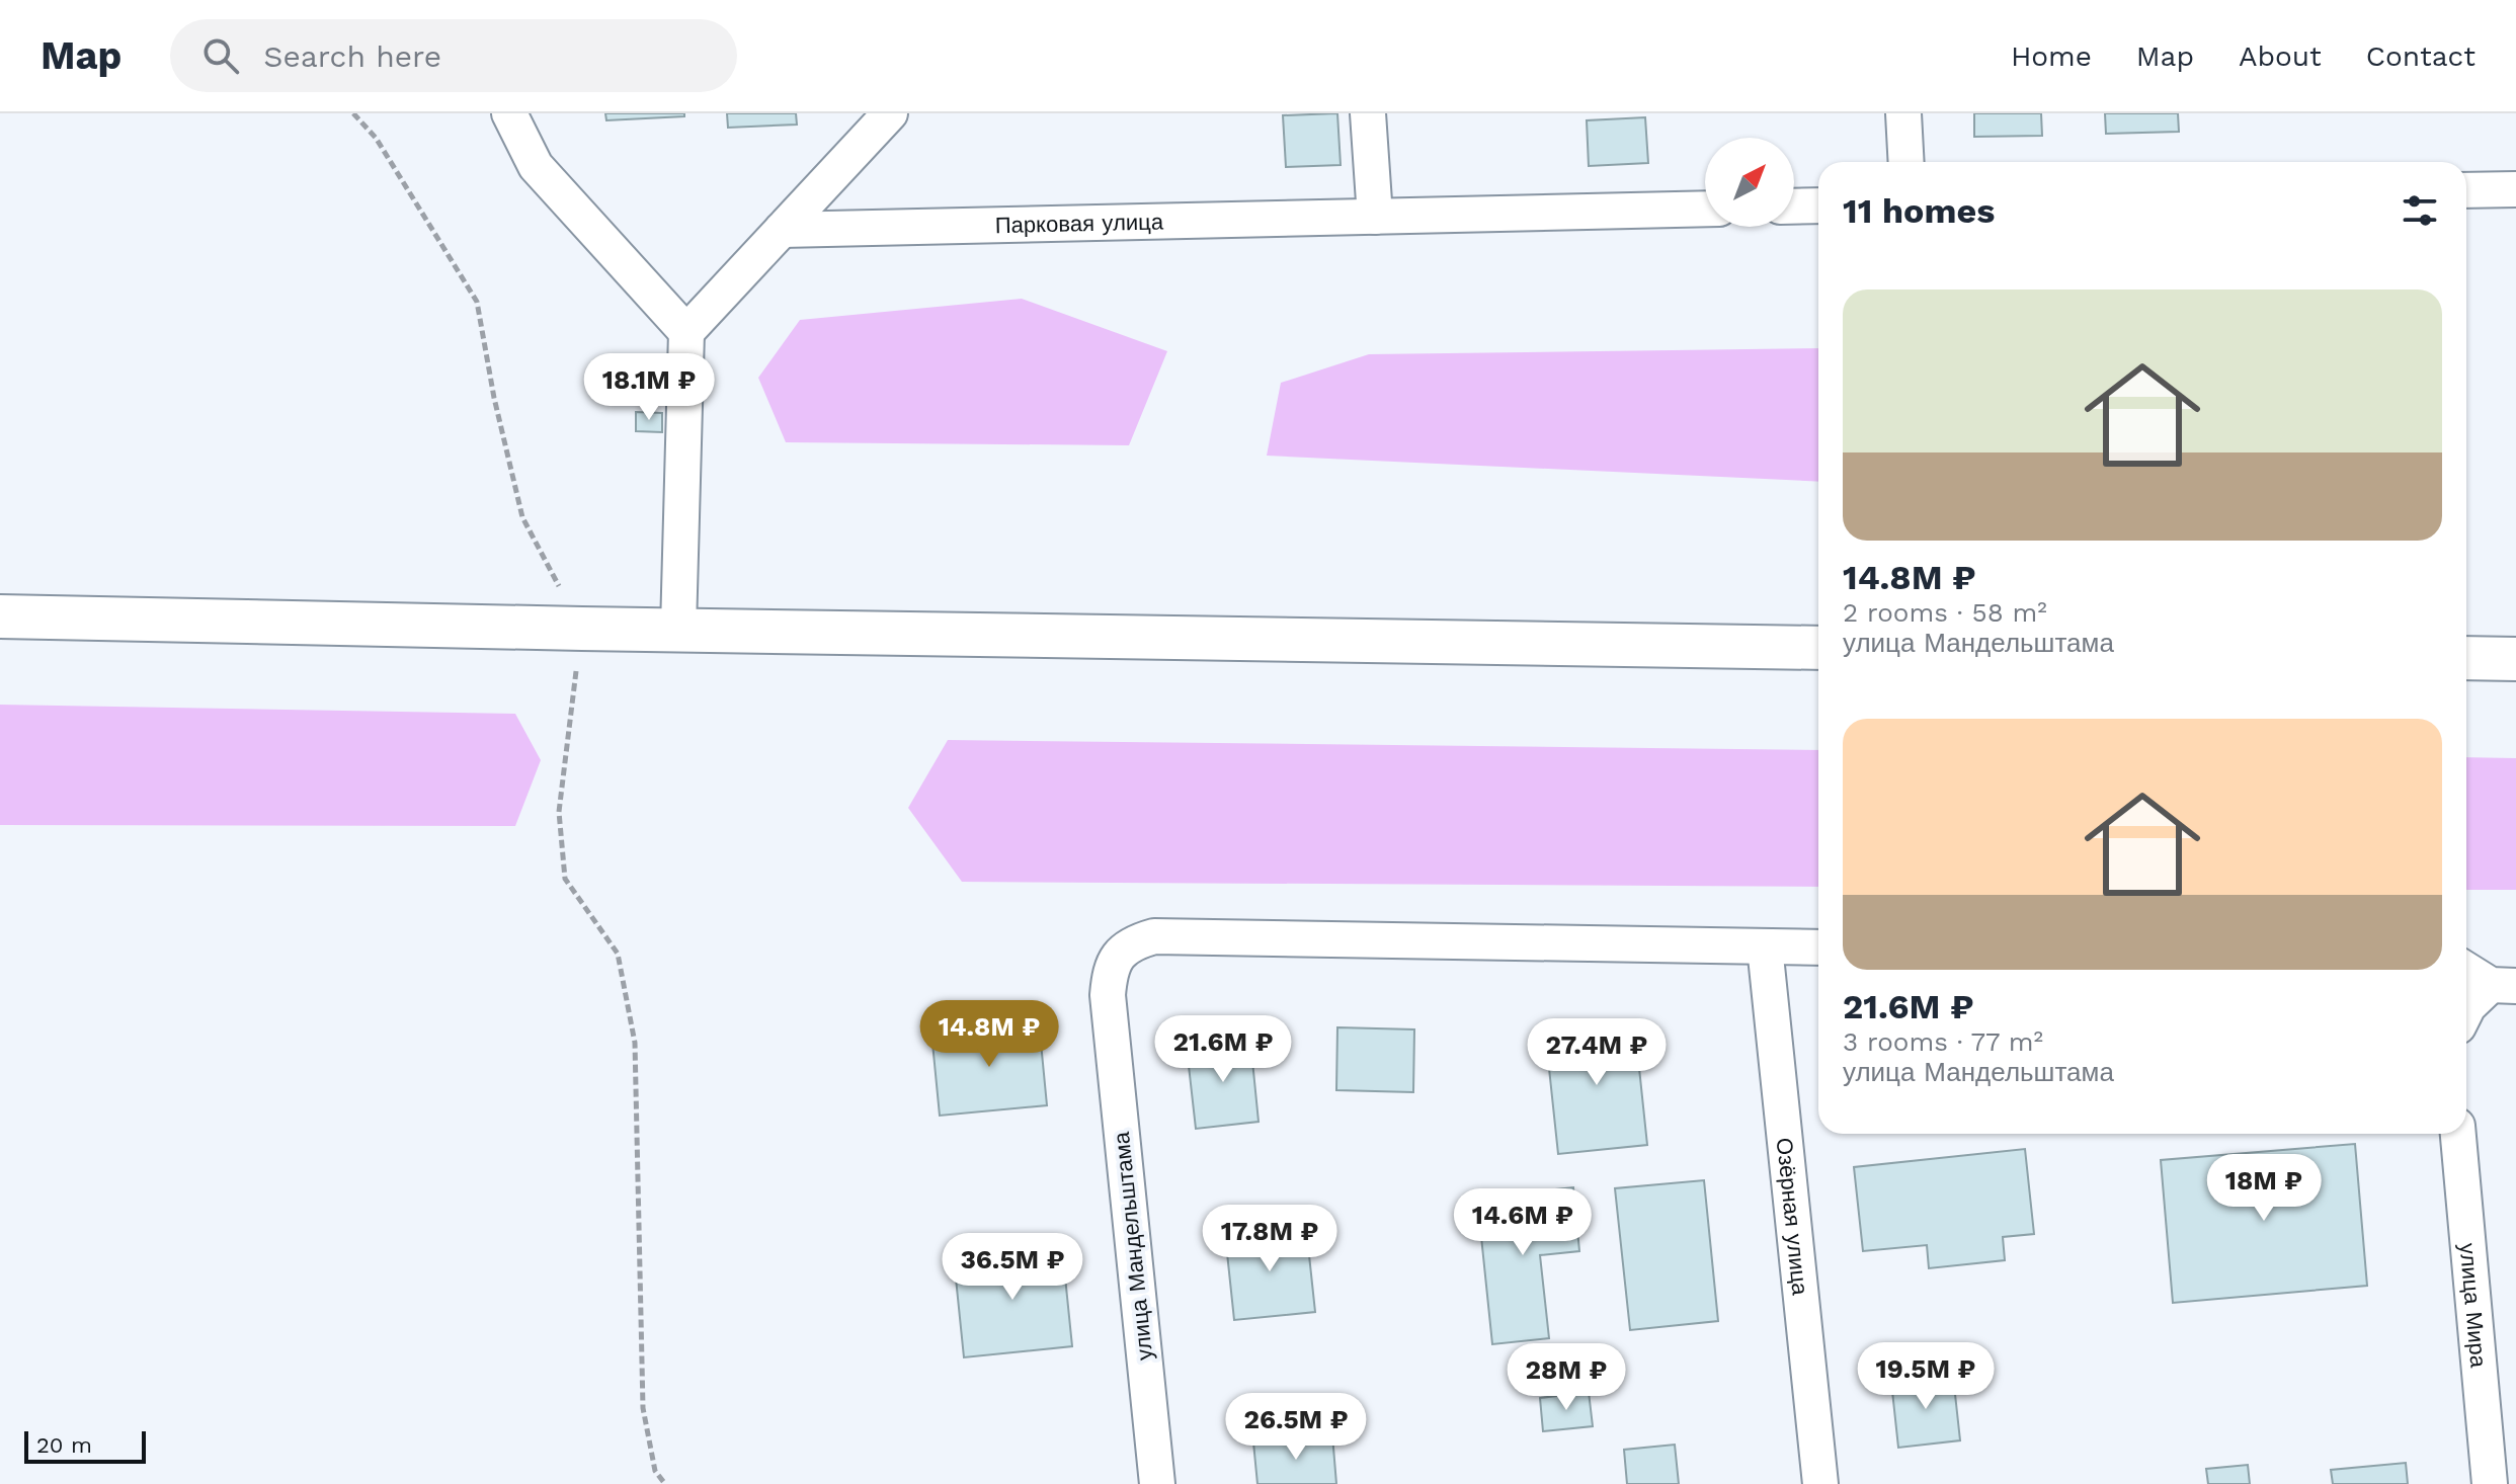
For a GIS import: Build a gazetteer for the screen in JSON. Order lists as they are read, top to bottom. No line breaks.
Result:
{"streets":{"street":["Парковая улица","Озёрная улица","улица Мандельштама","улица Мира"]},"crossings":[["Озёрная улица","улица Мандельштама"]],"scale_bar":"20 m","north":"top right","page":{"header":"Map","search":"Search here","nav":["Home","Map","About","Contact"],"heading":"11 homes","list":[{"name":"14.8M ₽","note":"2 rooms · 58 m² · улица Мандельштама"},{"name":"21.6M ₽","note":"3 rooms · 77 m² · улица Мандельштама"}],"price":["18.1M ₽","14.8M ₽","21.6M ₽","27.4M ₽","18M ₽","14.6M ₽","17.8M ₽","36.5M ₽","19.5M ₽","28M ₽","26.5M ₽"],"scale":"20 m"}}
